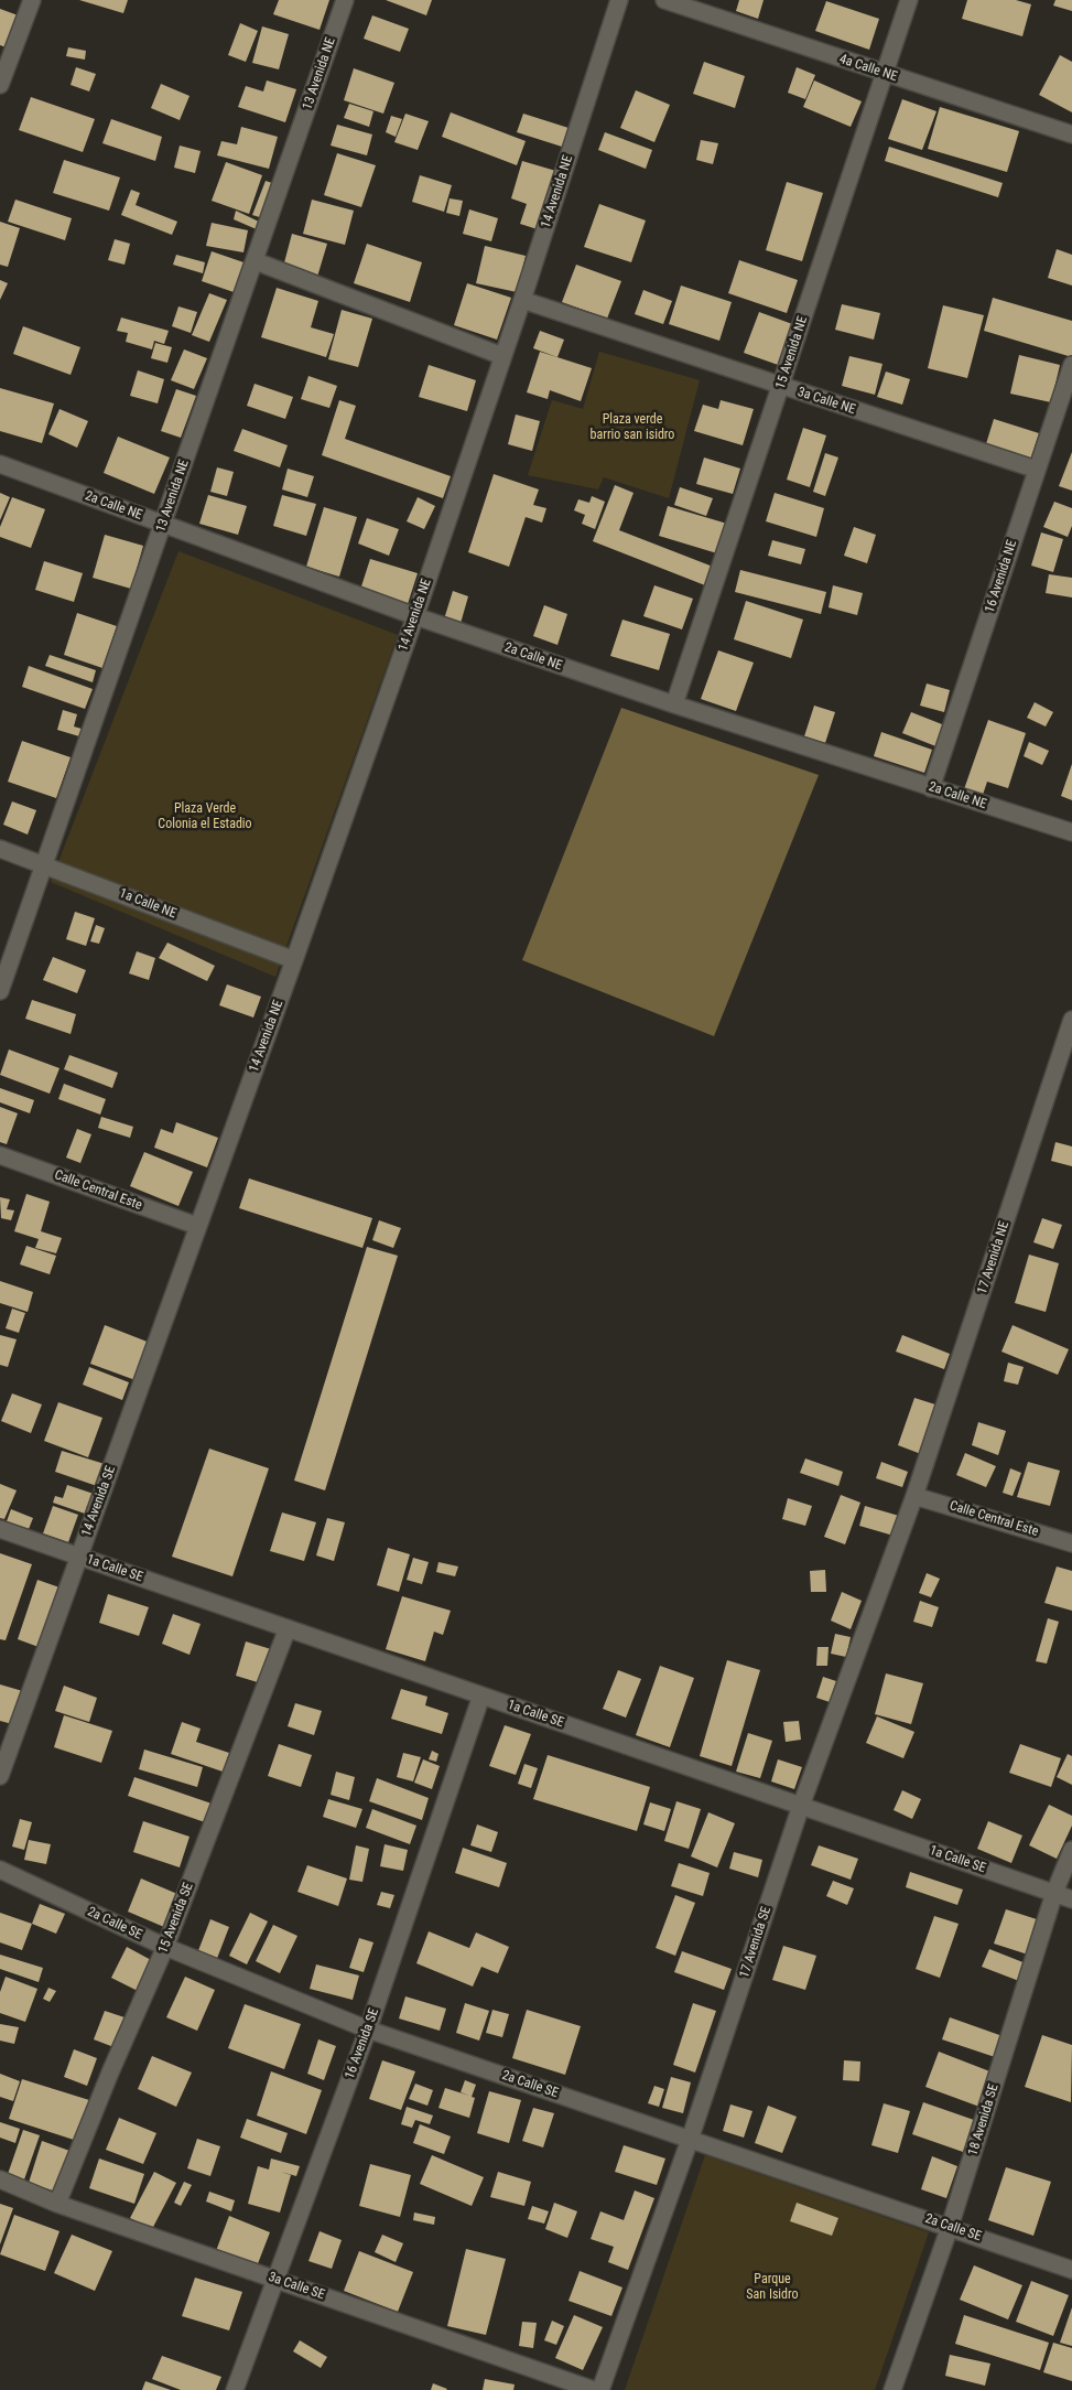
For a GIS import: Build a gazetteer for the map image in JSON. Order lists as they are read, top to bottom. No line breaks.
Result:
{"streets":{"street":["4a Calle NE","13 Avenida NE","14 Avenida NE","15 Avenida NE","3a Calle NE","2a Calle NE","16 Avenida NE","1a Calle NE","Calle Central Este","17 Avenida NE","14 Avenida SE","1a Calle SE","15 Avenida SE","2a Calle SE","17 Avenida SE","16 Avenida SE","18 Avenida SE","3a Calle SE"]},"crossings":[["4a Calle NE","15 Avenida NE"],["13 Avenida NE","2a Calle NE"],["13 Avenida NE","1a Calle NE"],["14 Avenida NE","3a Calle NE"],["14 Avenida NE","2a Calle NE"],["14 Avenida NE","1a Calle NE"],["14 Avenida NE","Calle Central Este"],["14 Avenida NE","14 Avenida SE"],["15 Avenida NE","3a Calle NE"],["15 Avenida NE","2a Calle NE"],["3a Calle NE","16 Avenida NE"],["2a Calle NE","16 Avenida NE"],["Calle Central Este","17 Avenida NE"],["Calle Central Este","14 Avenida SE"],["Calle Central Este","17 Avenida SE"],["17 Avenida NE","17 Avenida SE"],["14 Avenida SE","1a Calle SE"],["1a Calle SE","15 Avenida SE"],["1a Calle SE","17 Avenida SE"],["1a Calle SE","16 Avenida SE"],["1a Calle SE","18 Avenida SE"],["15 Avenida SE","2a Calle SE"],["15 Avenida SE","3a Calle SE"],["2a Calle SE","17 Avenida SE"],["2a Calle SE","16 Avenida SE"],["2a Calle SE","18 Avenida SE"],["16 Avenida SE","3a Calle SE"]],"parks":["Plaza verde barrio san isidro","Plaza Verde Colonia el Estadio","Parque San Isidro"]}
